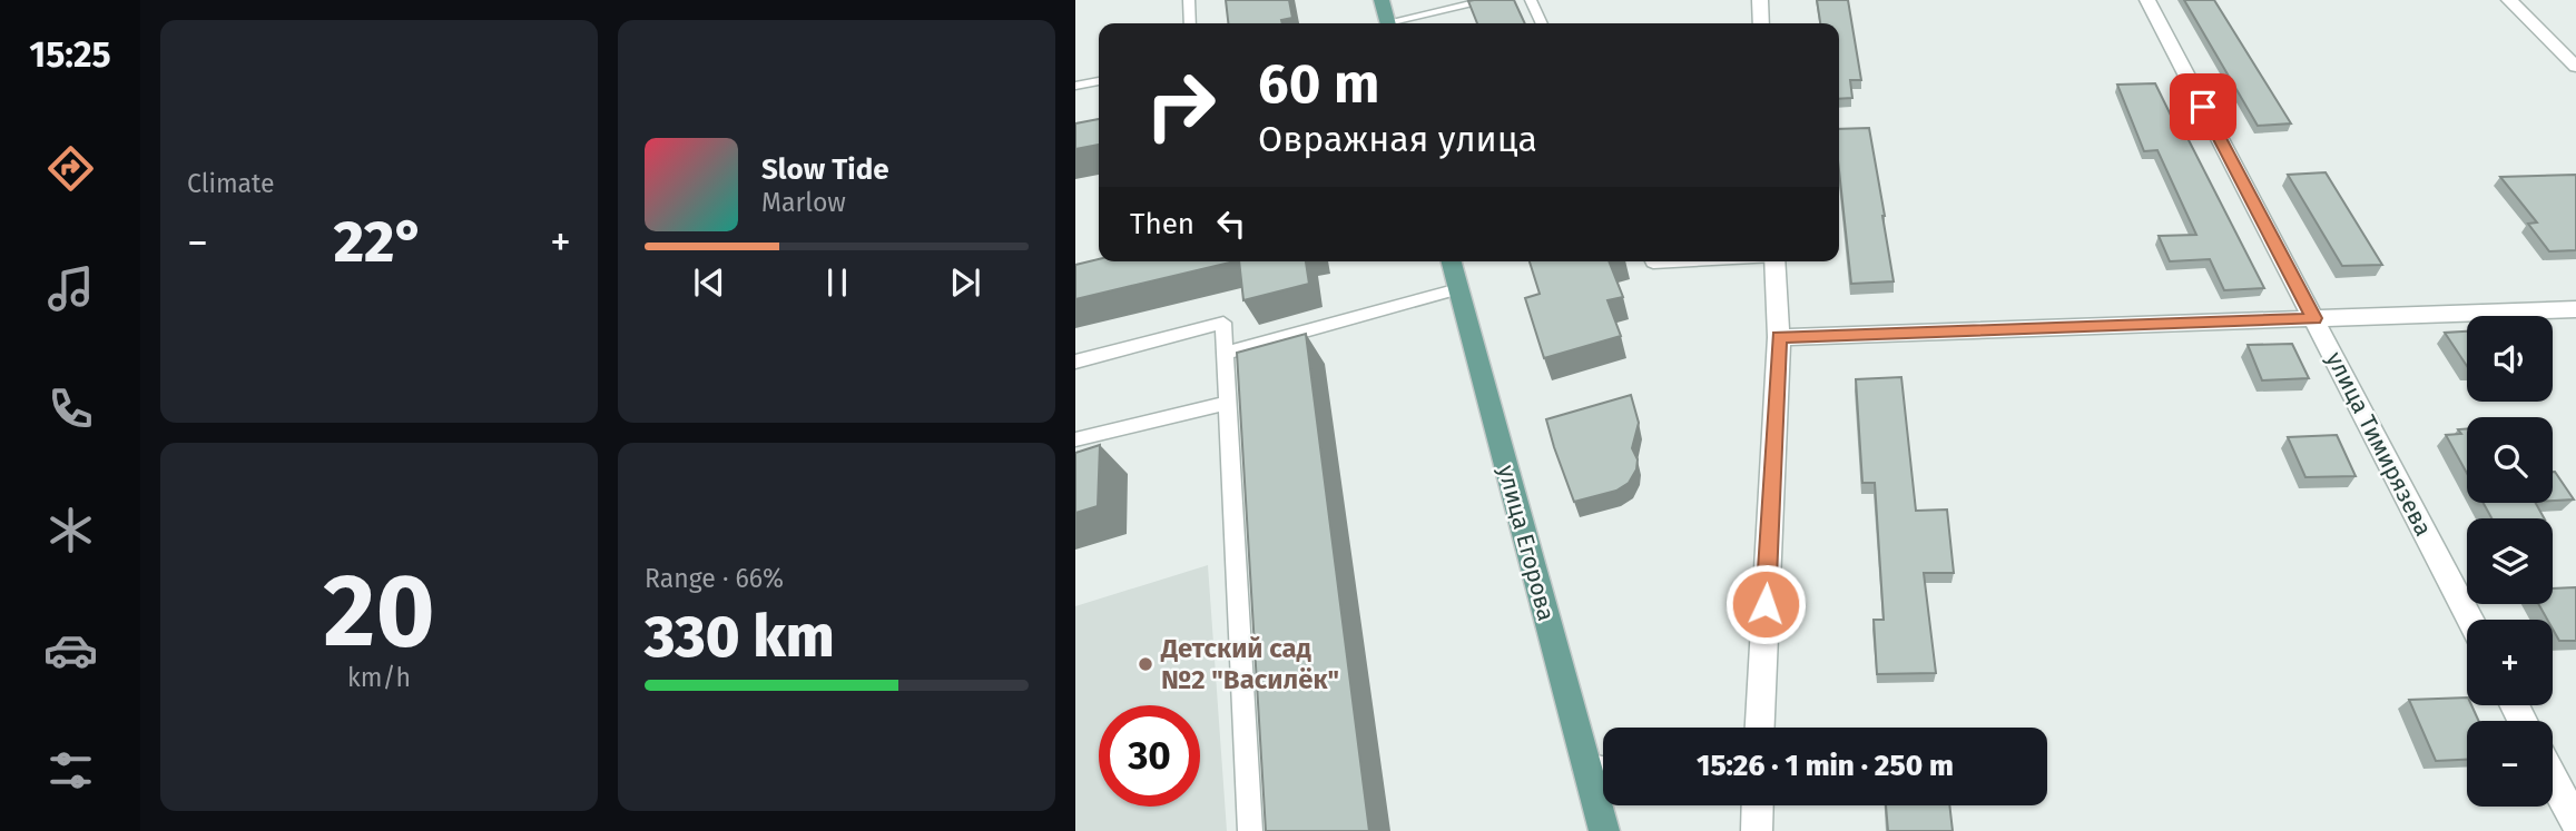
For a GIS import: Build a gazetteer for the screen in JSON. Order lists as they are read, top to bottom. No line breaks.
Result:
{"streets":{"main road":["улица Егорова"],"street":["улица Тимирязева"]},"places":["Детский сад №2 \"Василёк\""],"page":{"tabs":"15:25","tile":["Climate",["20","km/h"],["Range · 66%","330 km"]],"turn":["60 m","Овражная улица"],"song":["Slow Tide","Marlow"],"then":"Then","heat":["−","22°","+"],"map_buttons":["+","−"],"limit":"30","trip":"15:26 · 1 min · 250 m"}}
